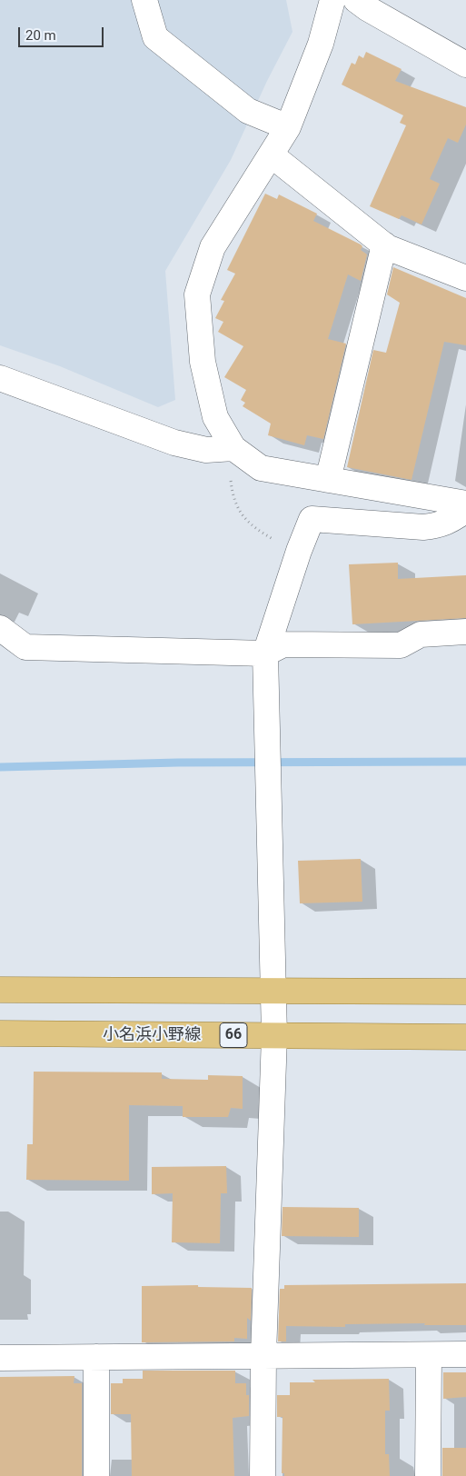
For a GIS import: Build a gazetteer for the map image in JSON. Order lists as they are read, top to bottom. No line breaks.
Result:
{"streets":{"main road":["小名浜小野線","66"]},"scale_bar":"20 m"}
